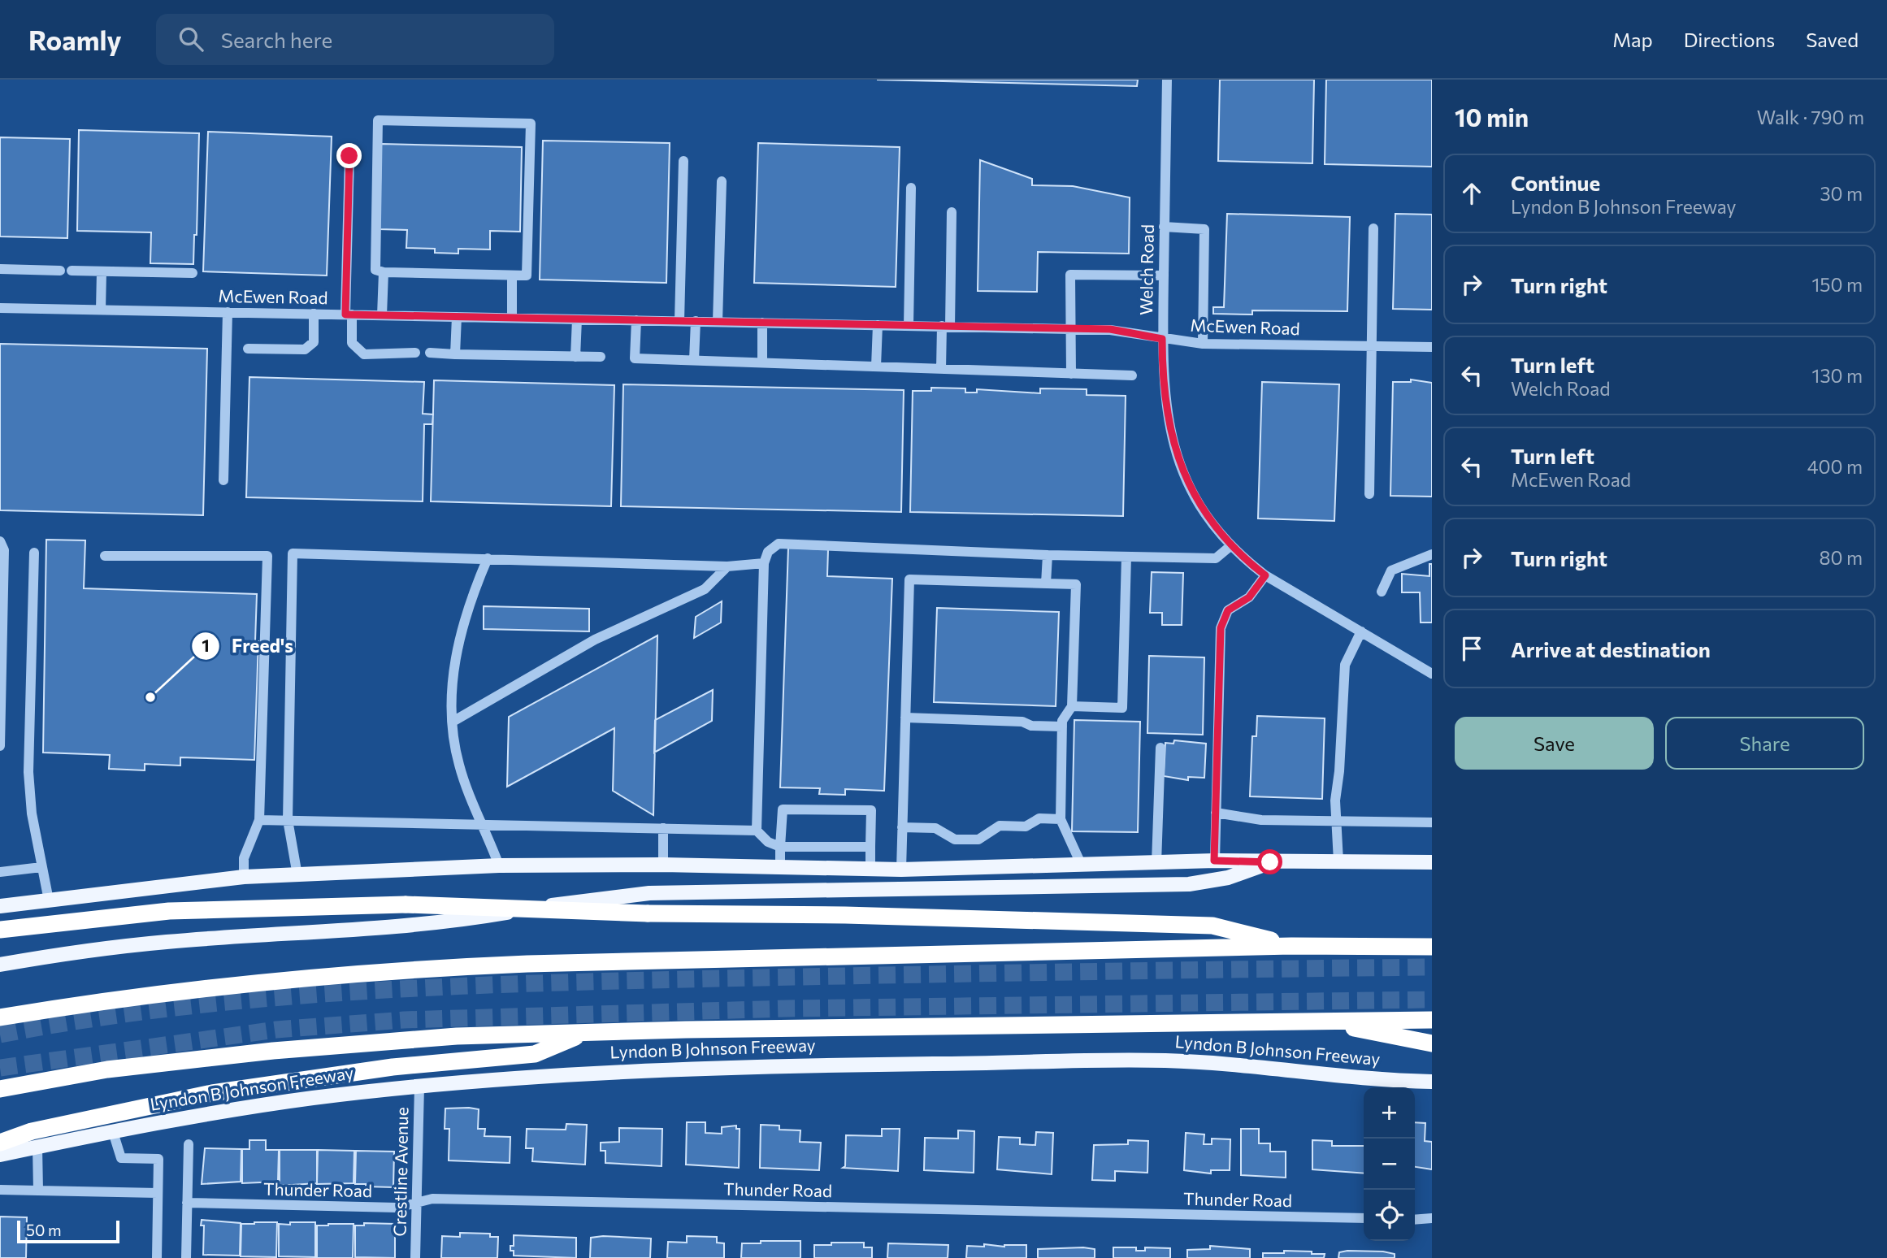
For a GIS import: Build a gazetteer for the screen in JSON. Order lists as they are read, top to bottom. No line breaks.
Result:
{"streets":{"highway":["Lyndon B Johnson Freeway"],"street":["Welch Road","McEwen Road","Crestline Avenue","Thunder Road"]},"crossings":[["Welch Road","McEwen Road"],["Lyndon B Johnson Freeway","Crestline Avenue"],["Crestline Avenue","Thunder Road"]],"places":["Freed's"],"scale_bar":"50 m","page":{"header":"Roamly","search":"Search here","nav":["Map","Directions","Saved"],"heading":["10 min","Walk · 790 m"],"list":[["Continue","Lyndon B Johnson Freeway","30 m"],["Turn right","150 m"],["Turn left","Welch Road","130 m"],["Turn left","McEwen Road","400 m"],["Turn right","80 m"],"Arrive at destination"],"buttons":["Save","Share"],"map_buttons":["+","−"],"scale":"50 m"}}
